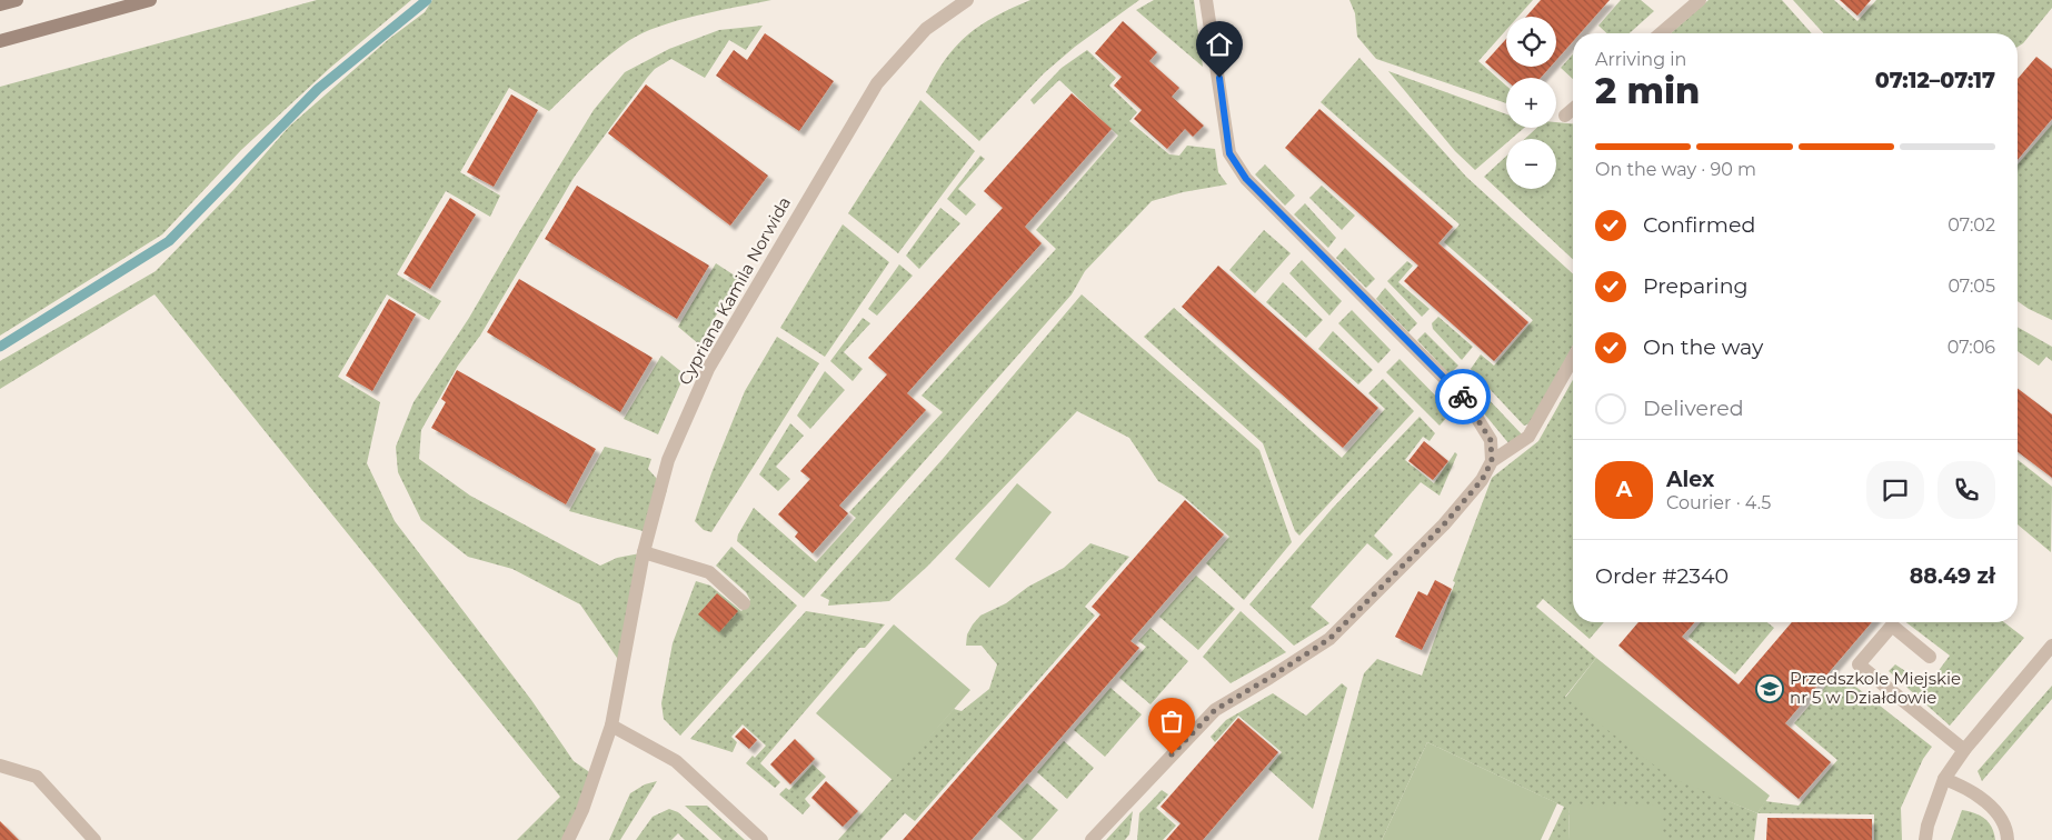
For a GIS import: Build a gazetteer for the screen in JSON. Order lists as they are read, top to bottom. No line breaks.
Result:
{"streets":{"street":["Cypriana Kamila Norwida"]},"places":{"school or university":["Przedszkole Miejskie nr 5 w Działdowie"]},"page":{"map_buttons":["+","−"],"heading":["2 min","Arriving in","07:12–07:17"],"panel":["Alex","Courier · 4.5","Order #2340","88.49 zł"],"bar":"On the way · 90 m","list":[["Confirmed","07:02"],["Preparing","07:05"],["On the way","07:06"],"Delivered"],"round":"A"}}
